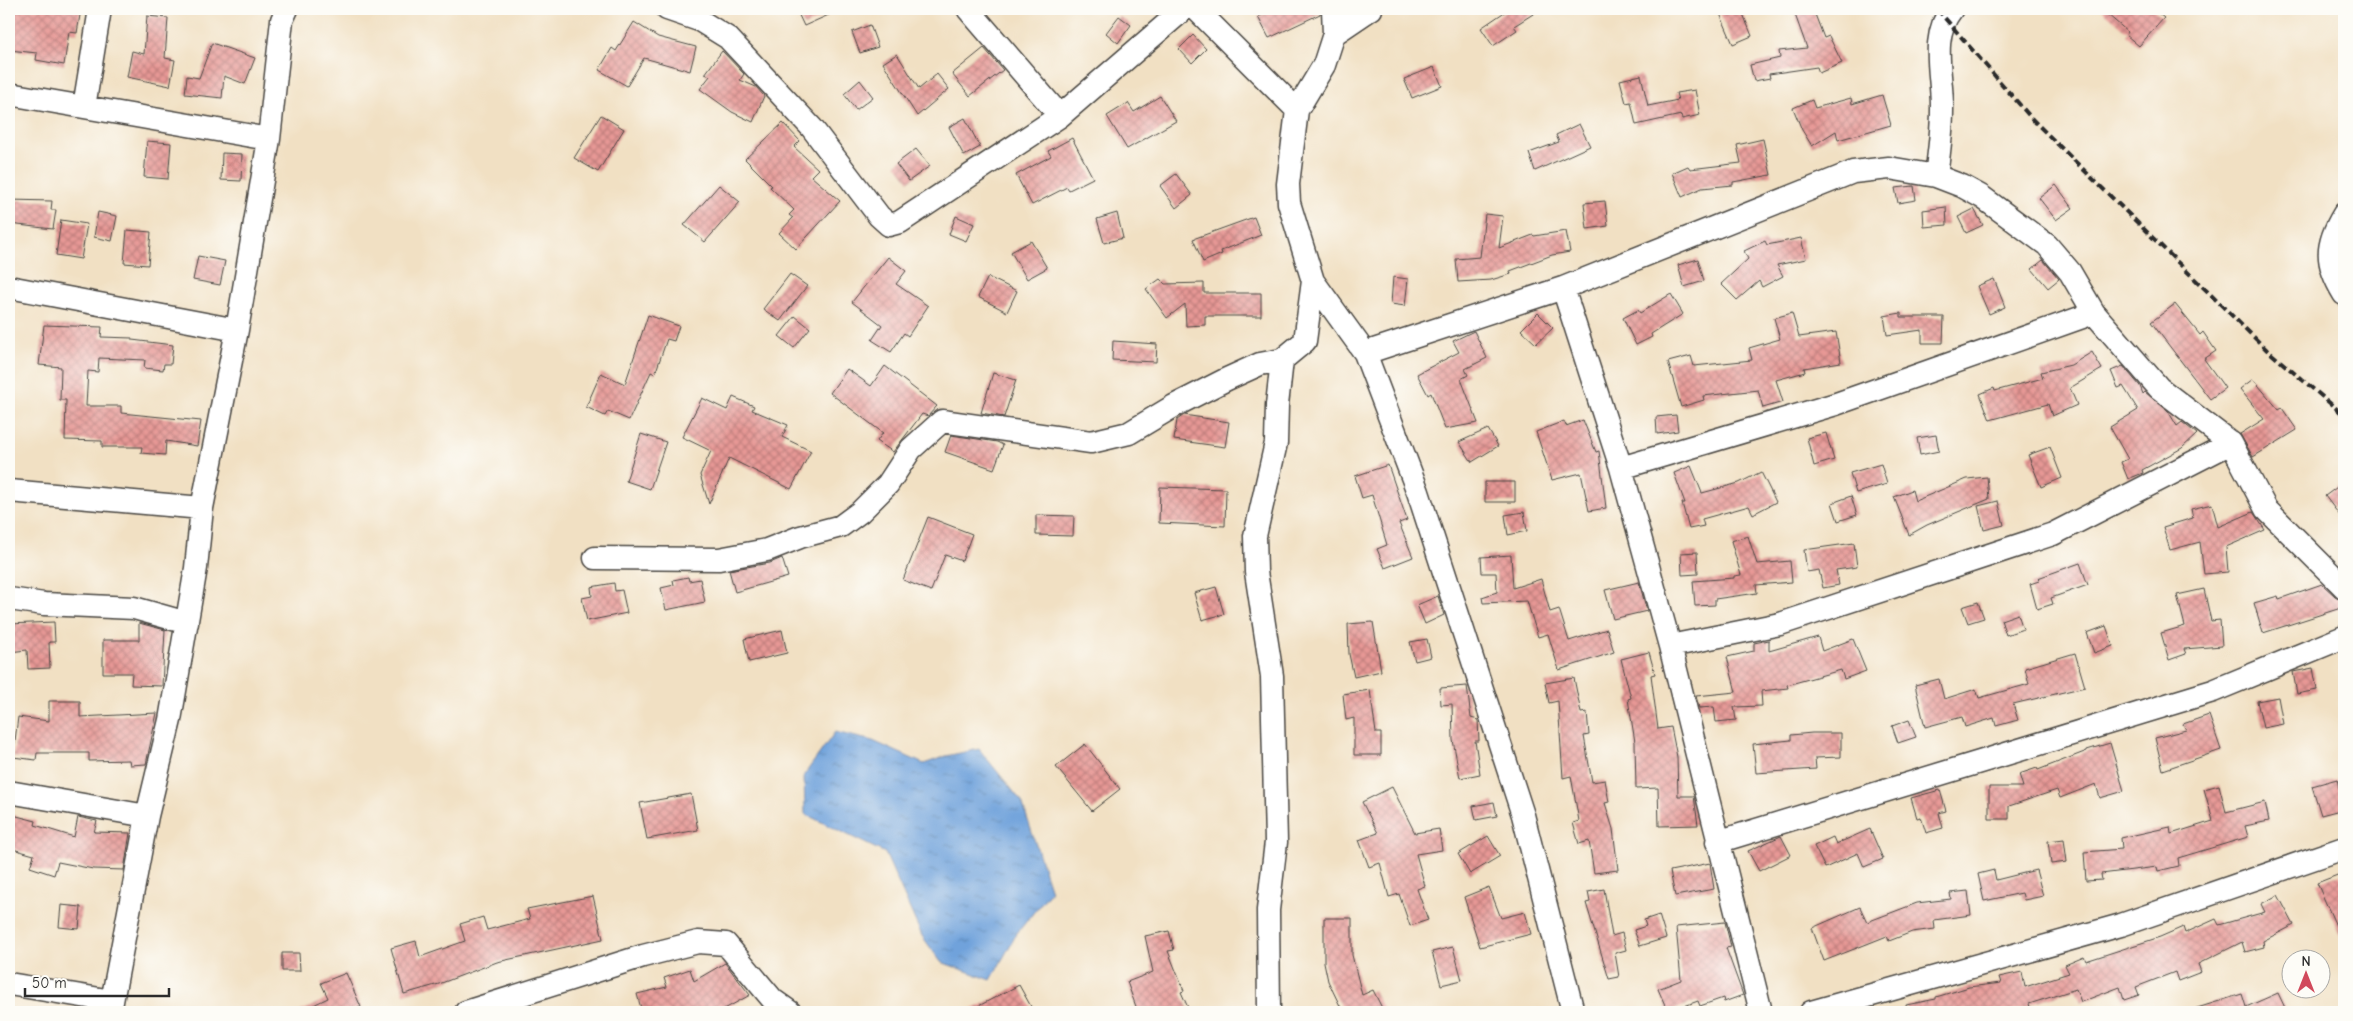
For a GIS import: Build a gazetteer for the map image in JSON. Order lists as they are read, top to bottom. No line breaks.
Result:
{"scale_bar":"50 m","north":"top"}
